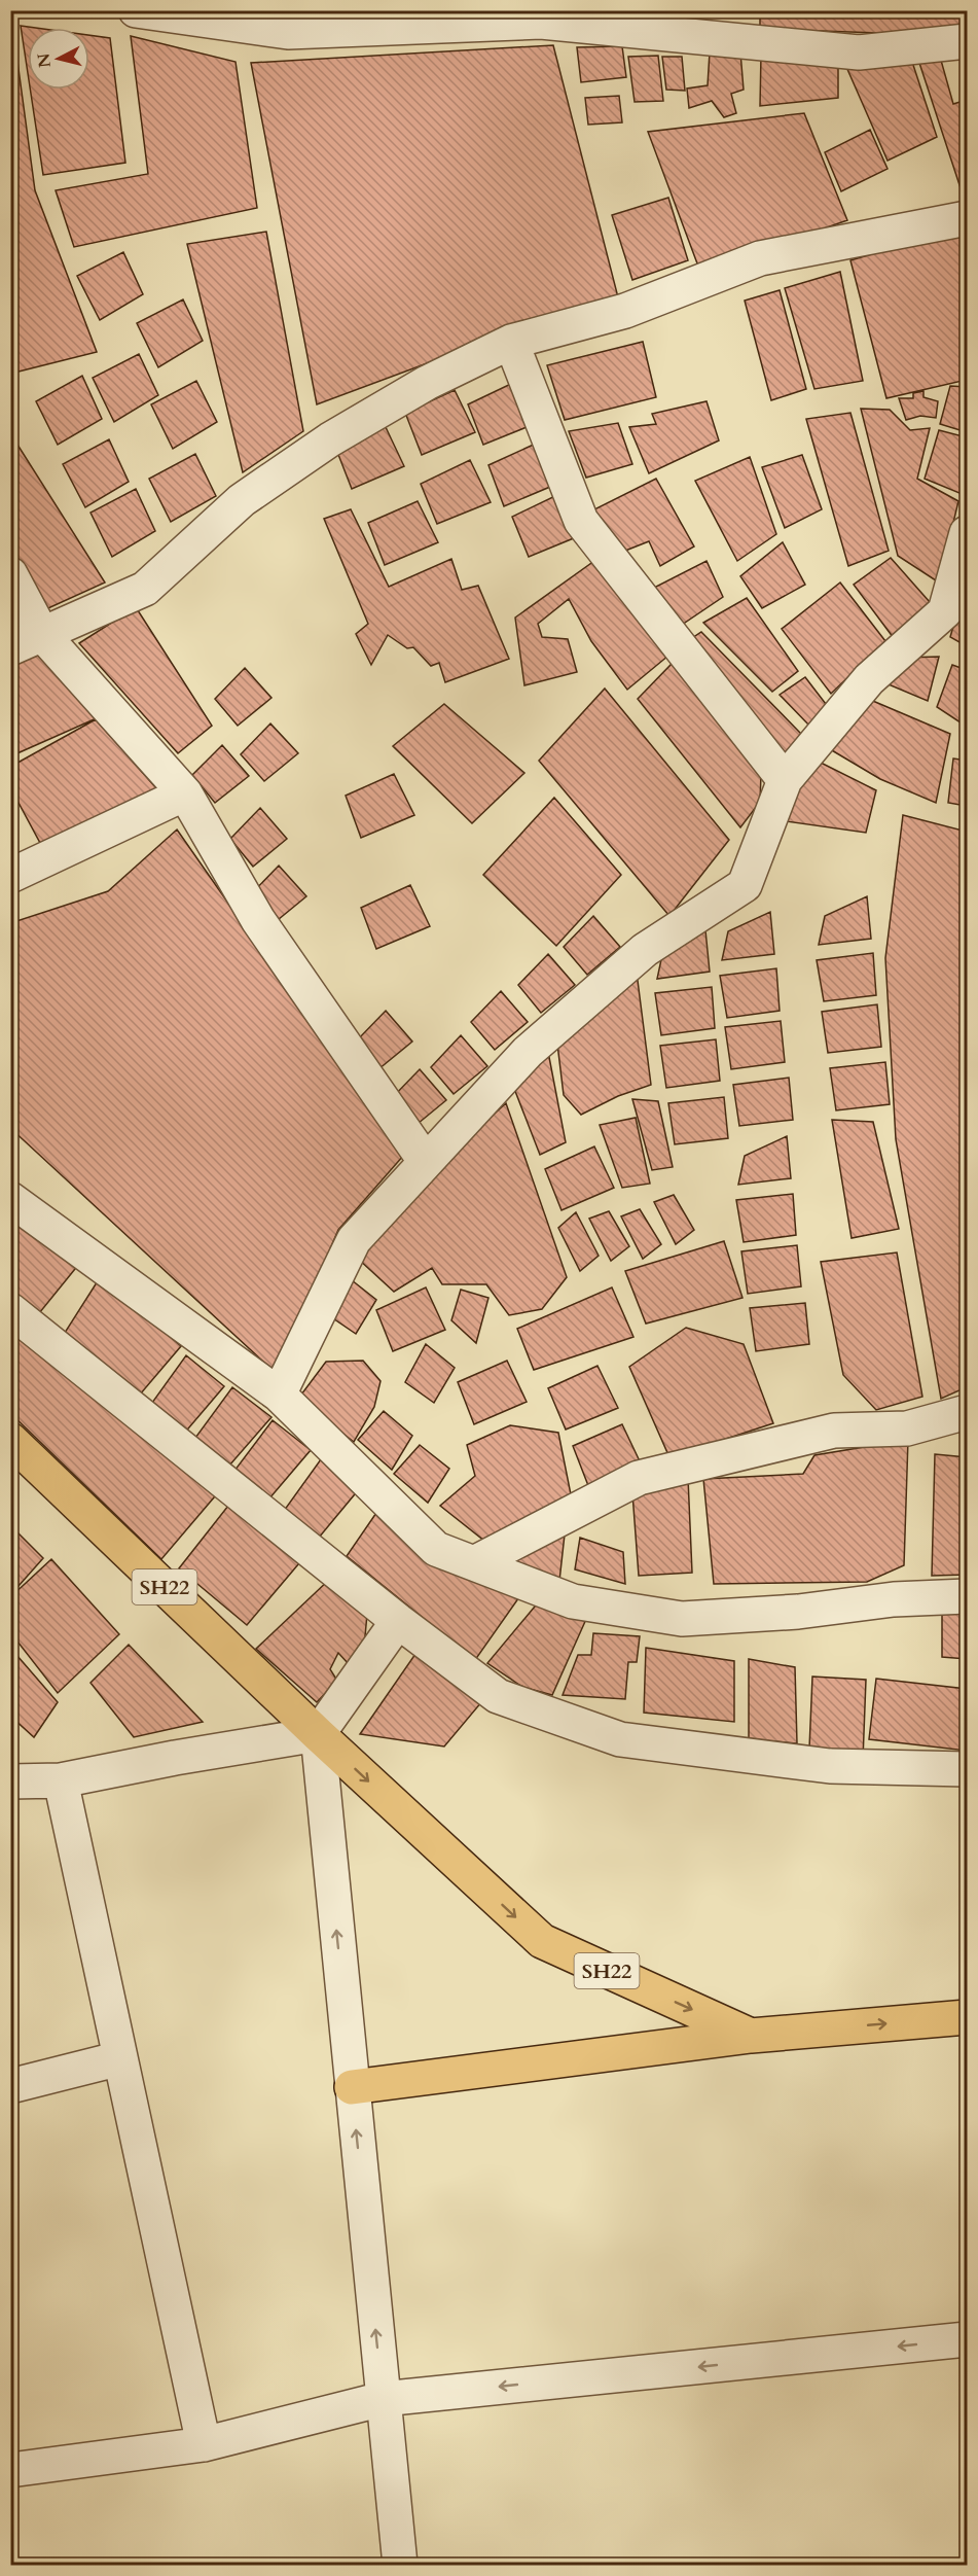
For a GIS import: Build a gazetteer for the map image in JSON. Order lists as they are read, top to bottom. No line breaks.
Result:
{"streets":{"main road":["SH22"]},"north":"left"}
